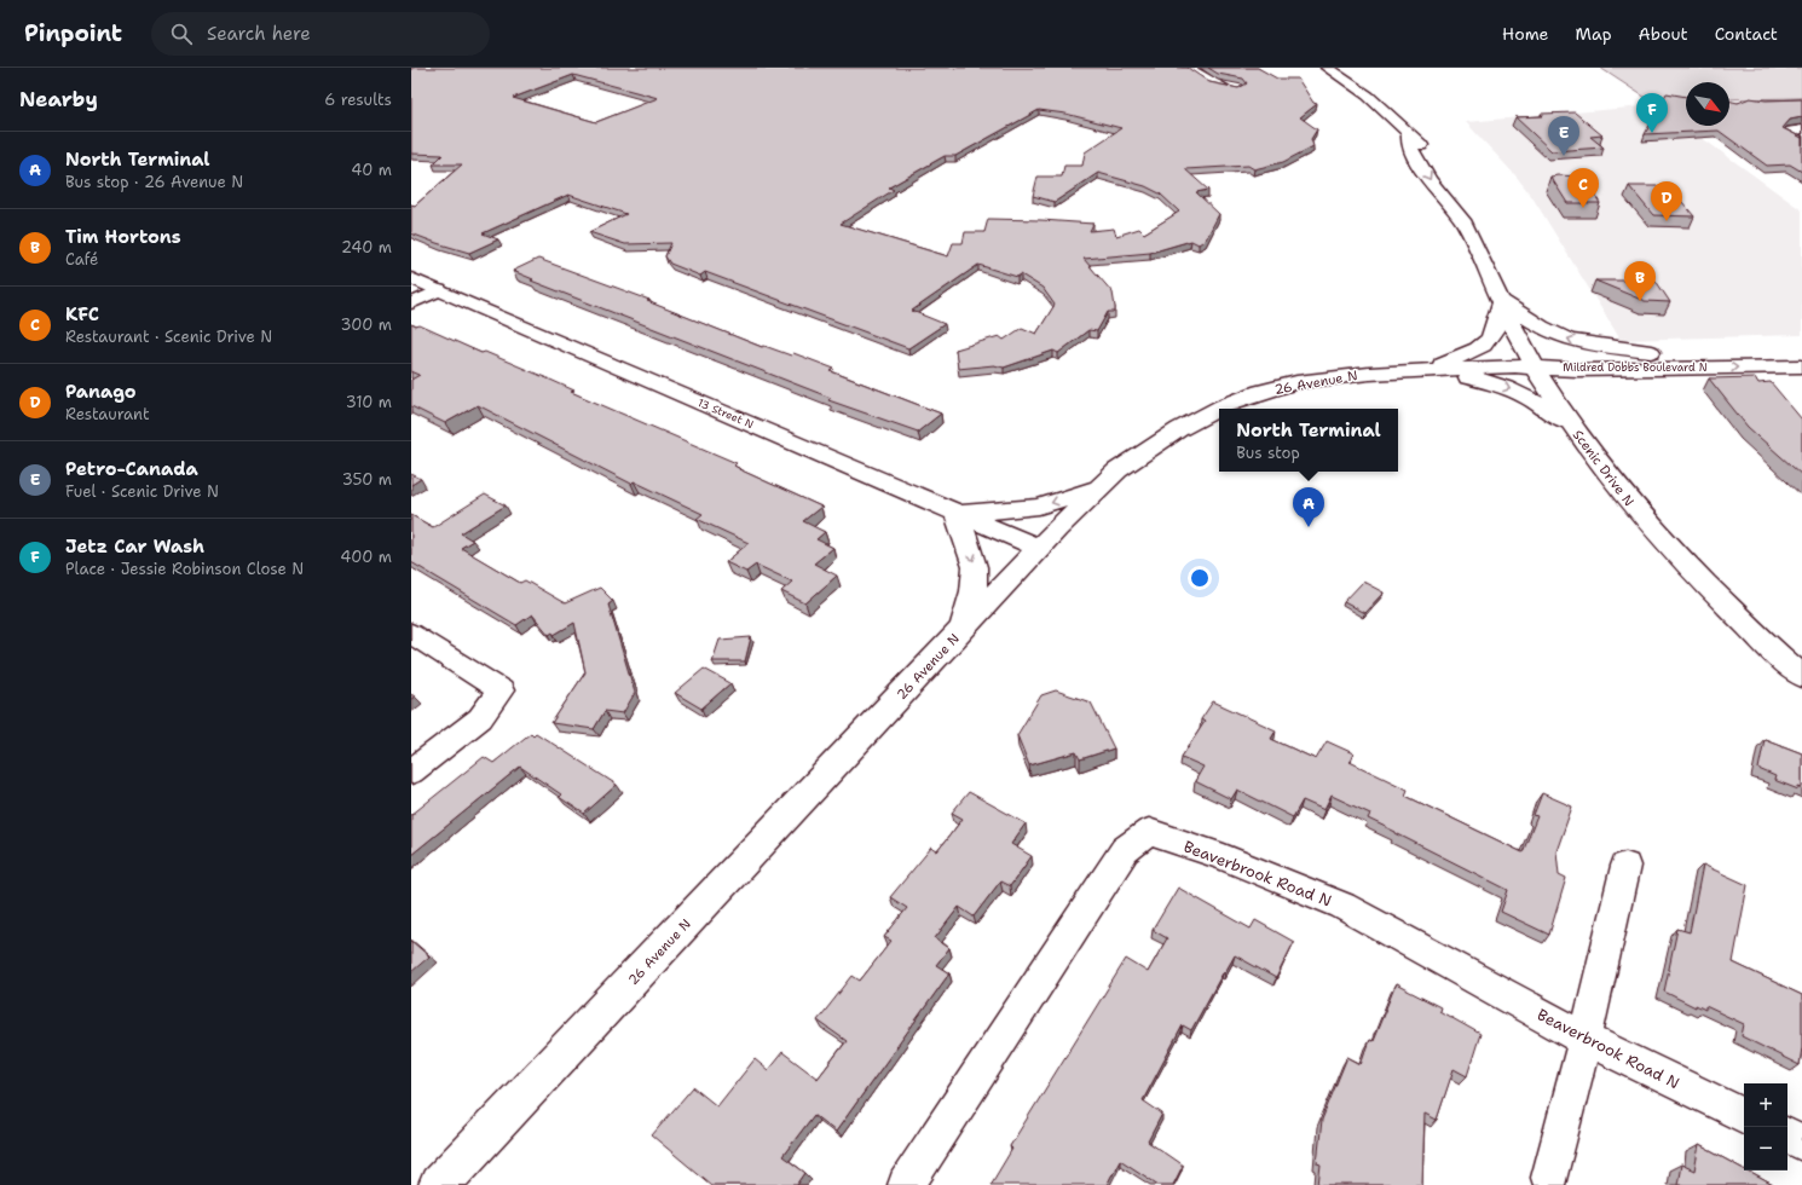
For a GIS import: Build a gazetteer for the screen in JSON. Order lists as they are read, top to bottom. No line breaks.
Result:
{"streets":{"main road":["Mildred Dobbs Boulevard N","26 Avenue N","13 Street N","Scenic Drive N"],"street":["Beaverbrook Road N"]},"crossings":[["Mildred Dobbs Boulevard N","26 Avenue N"],["Mildred Dobbs Boulevard N","Scenic Drive N"],["26 Avenue N","13 Street N"],["26 Avenue N","Scenic Drive N"]],"north":"bottom right","page":{"header":"Pinpoint","search":"Search here","nav":["Home","Map","About","Contact"],"heading":["Nearby","6 results"],"pins":["F","E","C","D","B","A"],"list":[{"mark":"A","name":"North Terminal","note":"Bus stop · 26 Avenue N","value":"40 m"},{"mark":"B","name":"Tim Hortons","note":"Café","value":"240 m"},{"mark":"C","name":"KFC","note":"Restaurant · Scenic Drive N","value":"300 m"},{"mark":"D","name":"Panago","note":"Restaurant","value":"310 m"},{"mark":"E","name":"Petro-Canada","note":"Fuel · Scenic Drive N","value":"350 m"},{"mark":"F","name":"Jetz Car Wash","note":"Place · Jessie Robinson Close N","value":"400 m"}],"popup":["North Terminal","Bus stop"],"map_buttons":["+","−"]}}
